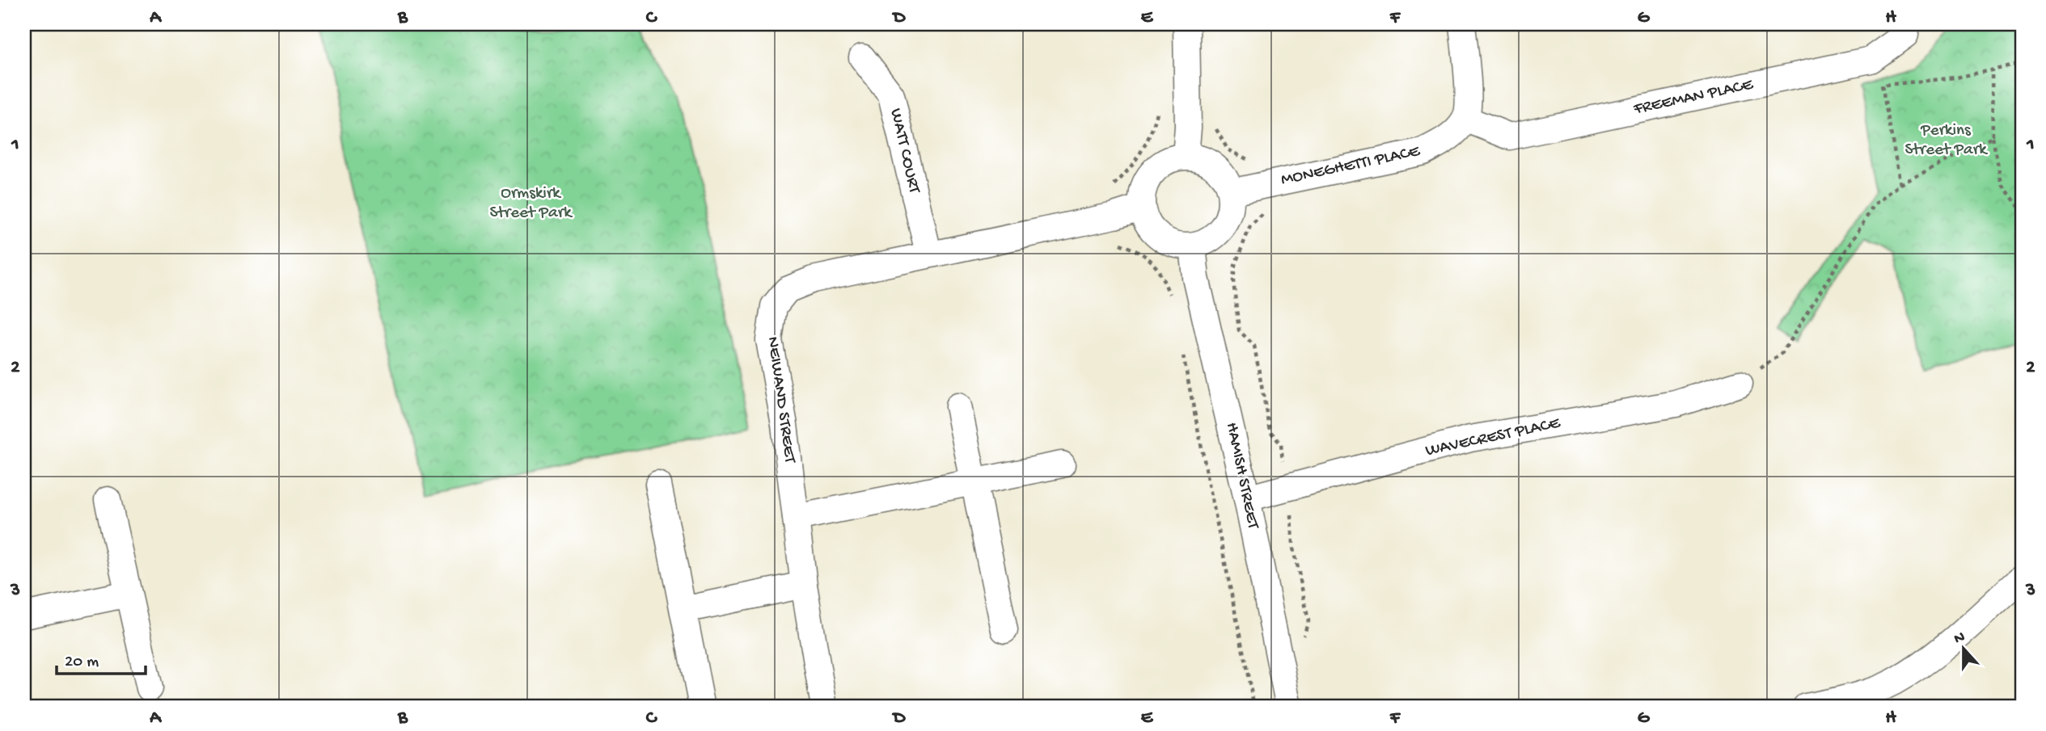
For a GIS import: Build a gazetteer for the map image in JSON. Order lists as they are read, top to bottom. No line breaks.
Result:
{"streets":{"street":["FREEMAN PLACE","WATT COURT","MONEGHETTI PLACE","NEIWAND STREET","WAVECREST PLACE","HAMISH STREET"]},"crossings":[["FREEMAN PLACE","MONEGHETTI PLACE"],["WATT COURT","NEIWAND STREET"],["MONEGHETTI PLACE","NEIWAND STREET"],["MONEGHETTI PLACE","HAMISH STREET"],["NEIWAND STREET","HAMISH STREET"],["WAVECREST PLACE","HAMISH STREET"]],"parks":["Perkins Street Park","Ormskirk Street Park"],"scale_bar":"20 m","north":"top","grid":{"columns":["A","B","C","D","E","F","G","H"],"rows":["1","2","3"]}}
